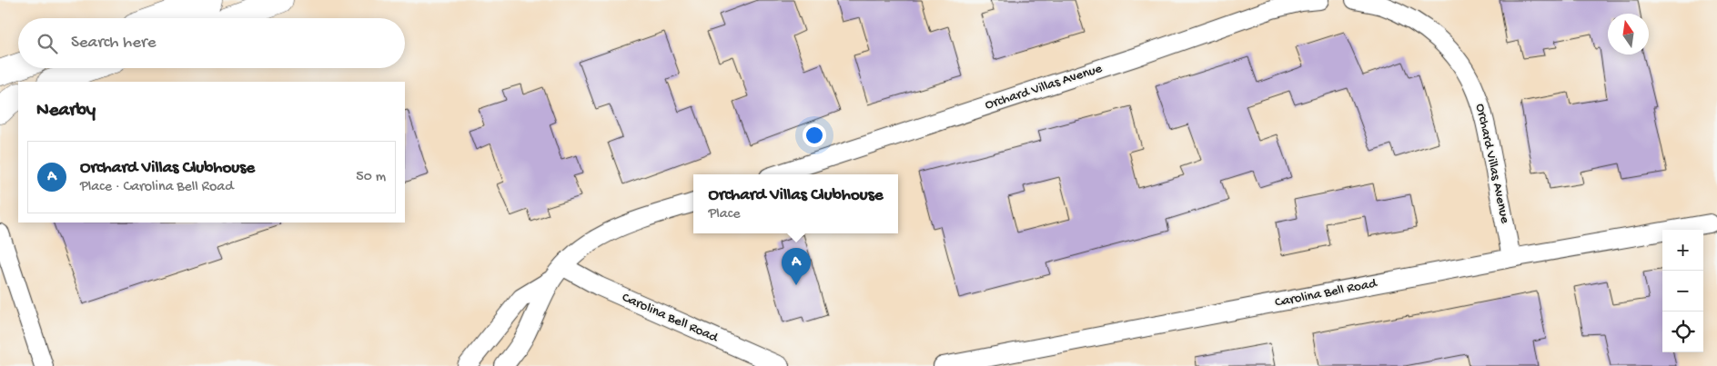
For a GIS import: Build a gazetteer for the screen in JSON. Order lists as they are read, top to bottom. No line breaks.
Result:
{"streets":{"street":["Orchard Villas Avenue","Carolina Bell Road"]},"crossings":[["Orchard Villas Avenue","Carolina Bell Road"]],"north":"top","page":{"search":"Search here","heading":"Nearby","list":[{"mark":"A","name":"Orchard Villas Clubhouse","note":"Place · Carolina Bell Road","value":"50 m"}],"popup":["Orchard Villas Clubhouse","Place"],"map_buttons":["+","−"],"pins":"A"}}
